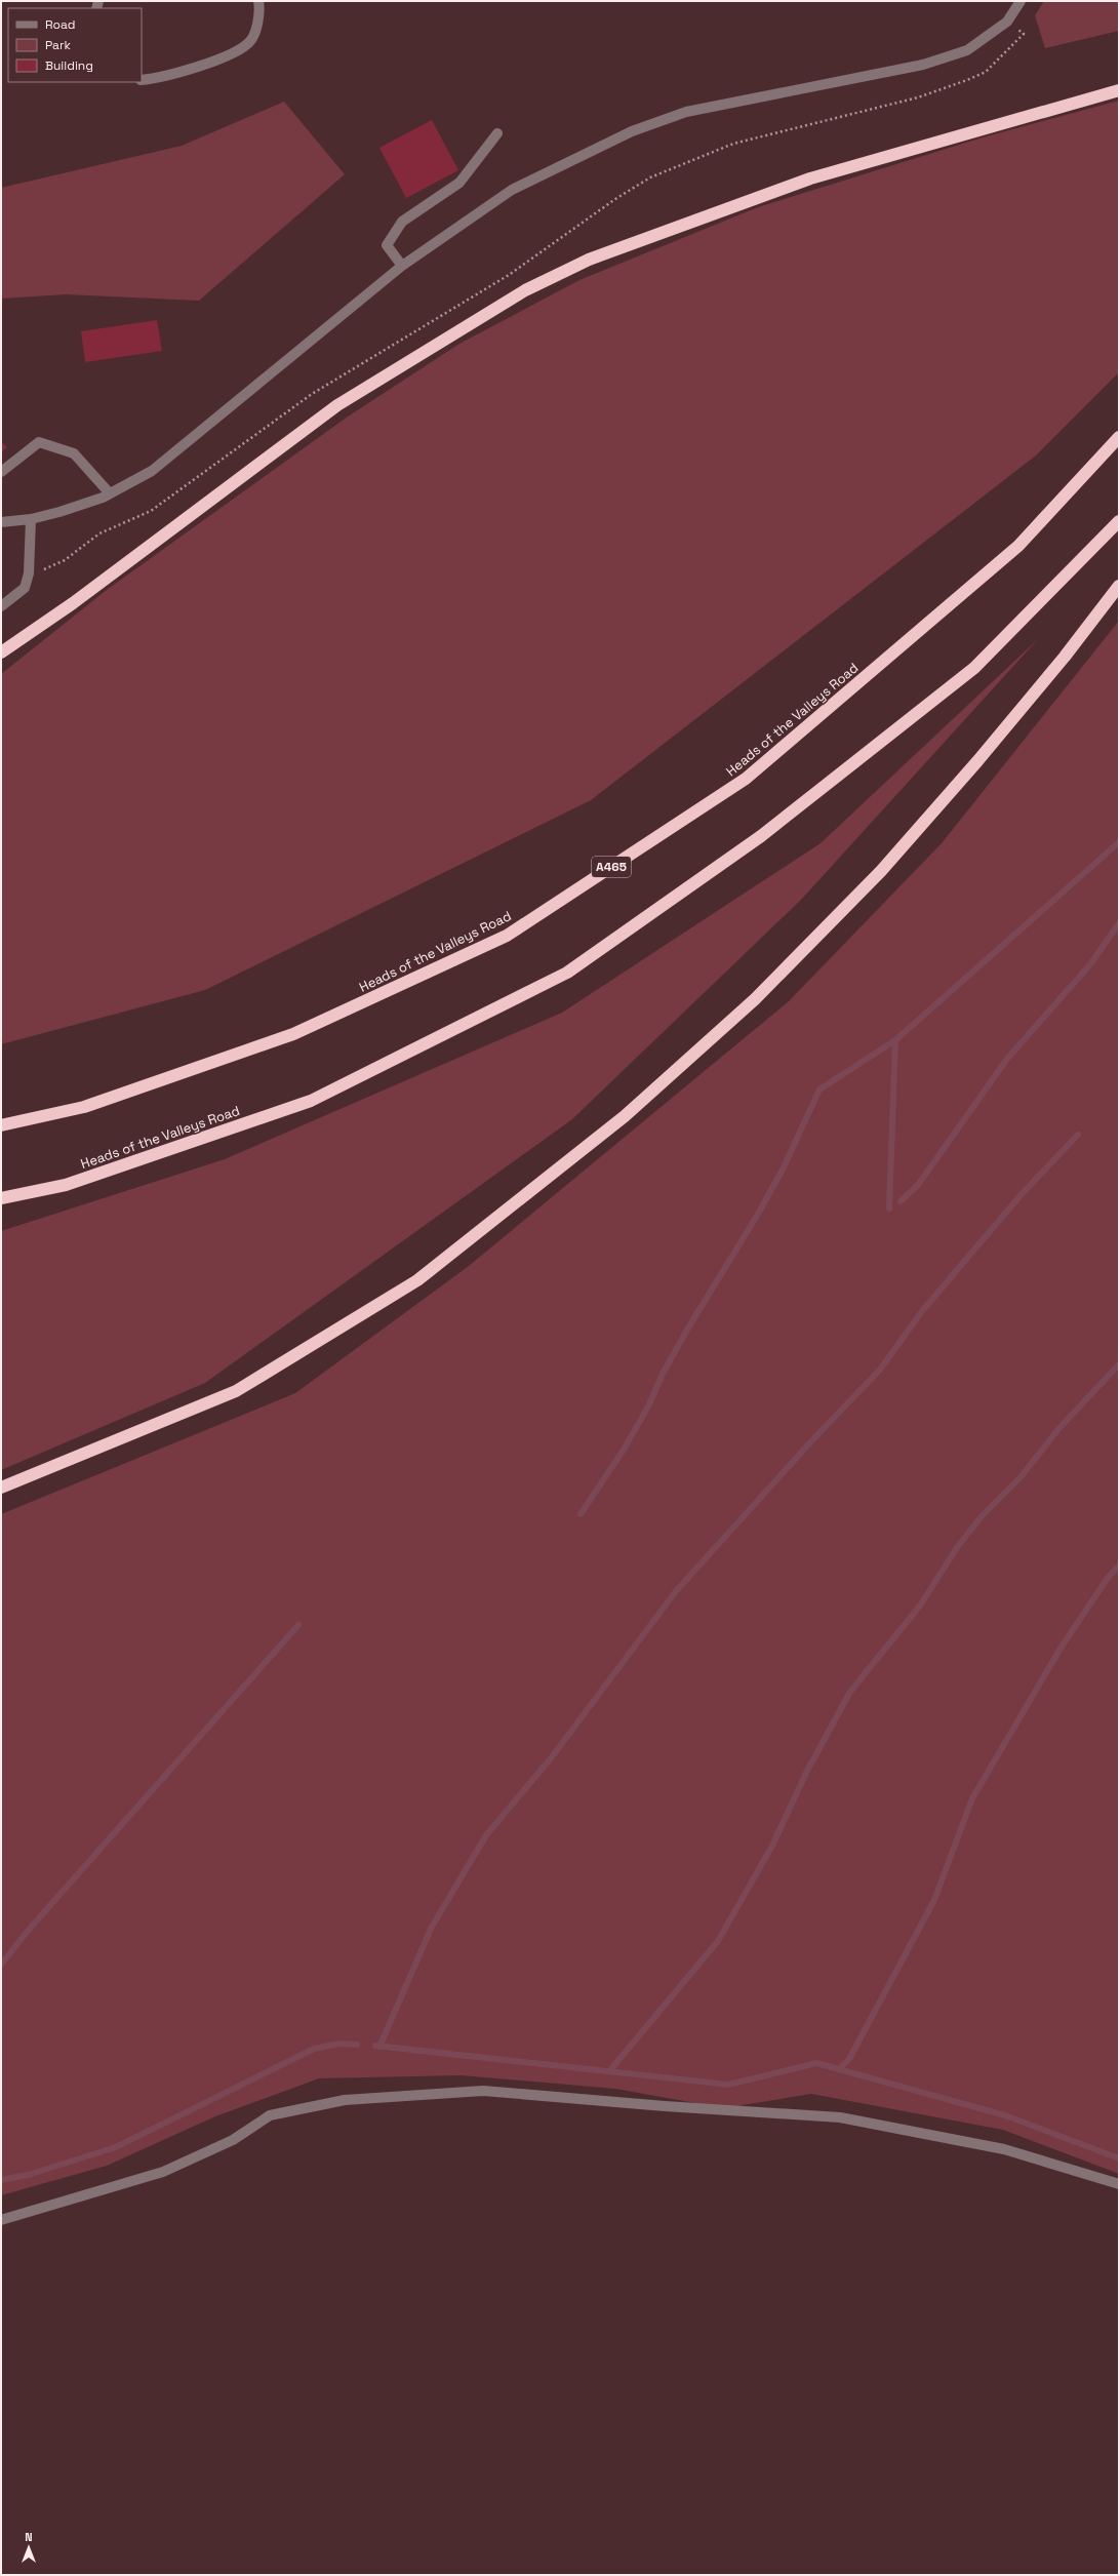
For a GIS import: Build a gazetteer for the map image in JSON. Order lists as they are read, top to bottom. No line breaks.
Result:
{"streets":{"highway":["Heads of the Valleys Road","A465"]},"legend":["Road","Park","Building"],"north":"top"}
